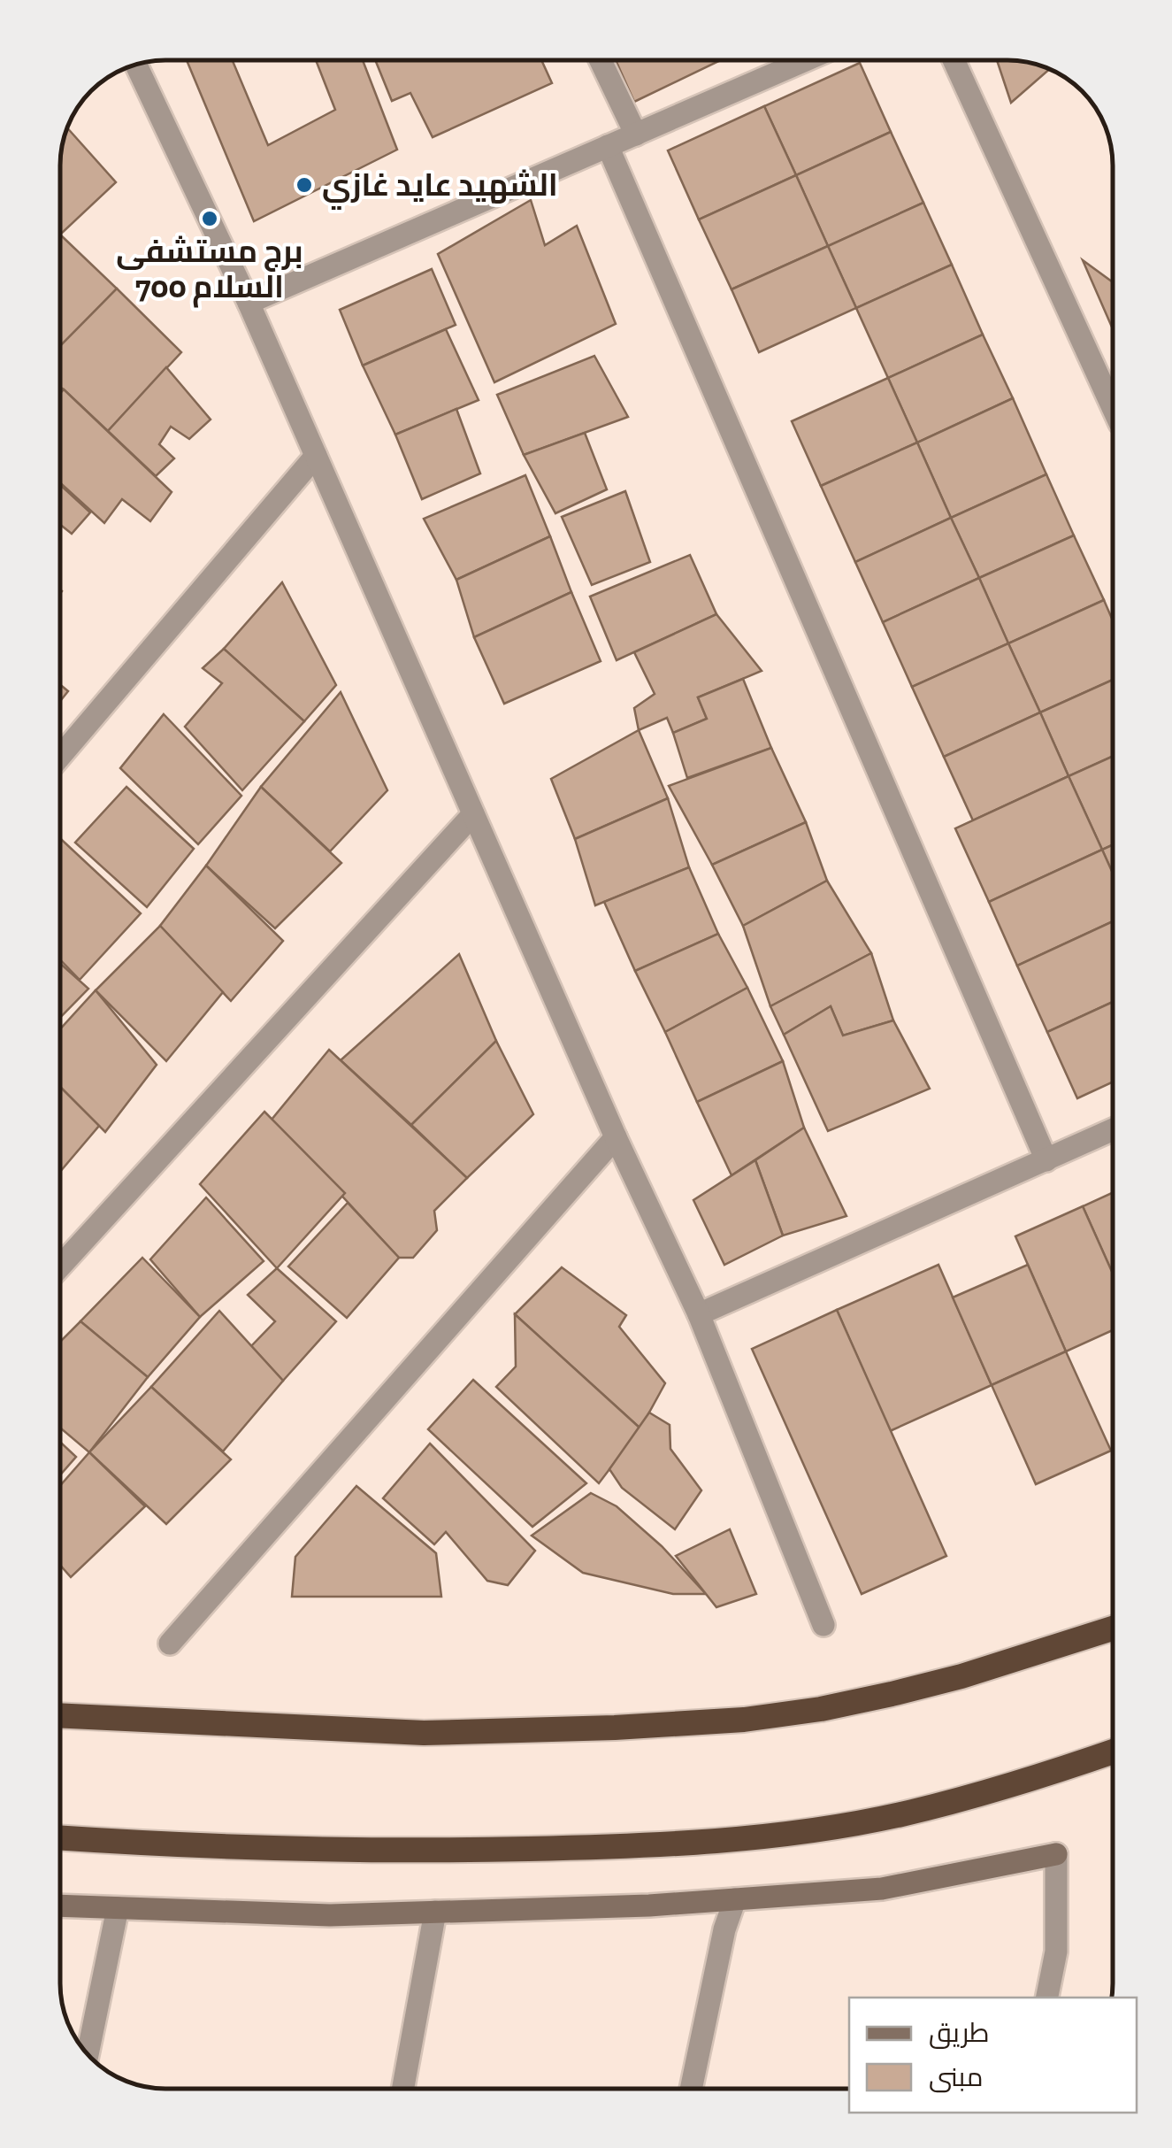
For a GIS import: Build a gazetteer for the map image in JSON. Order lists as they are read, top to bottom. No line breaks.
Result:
{"places":["الشهيد عايد غازي","برج مستشفى السلام 700"],"legend":["طريق","مبنى"]}
